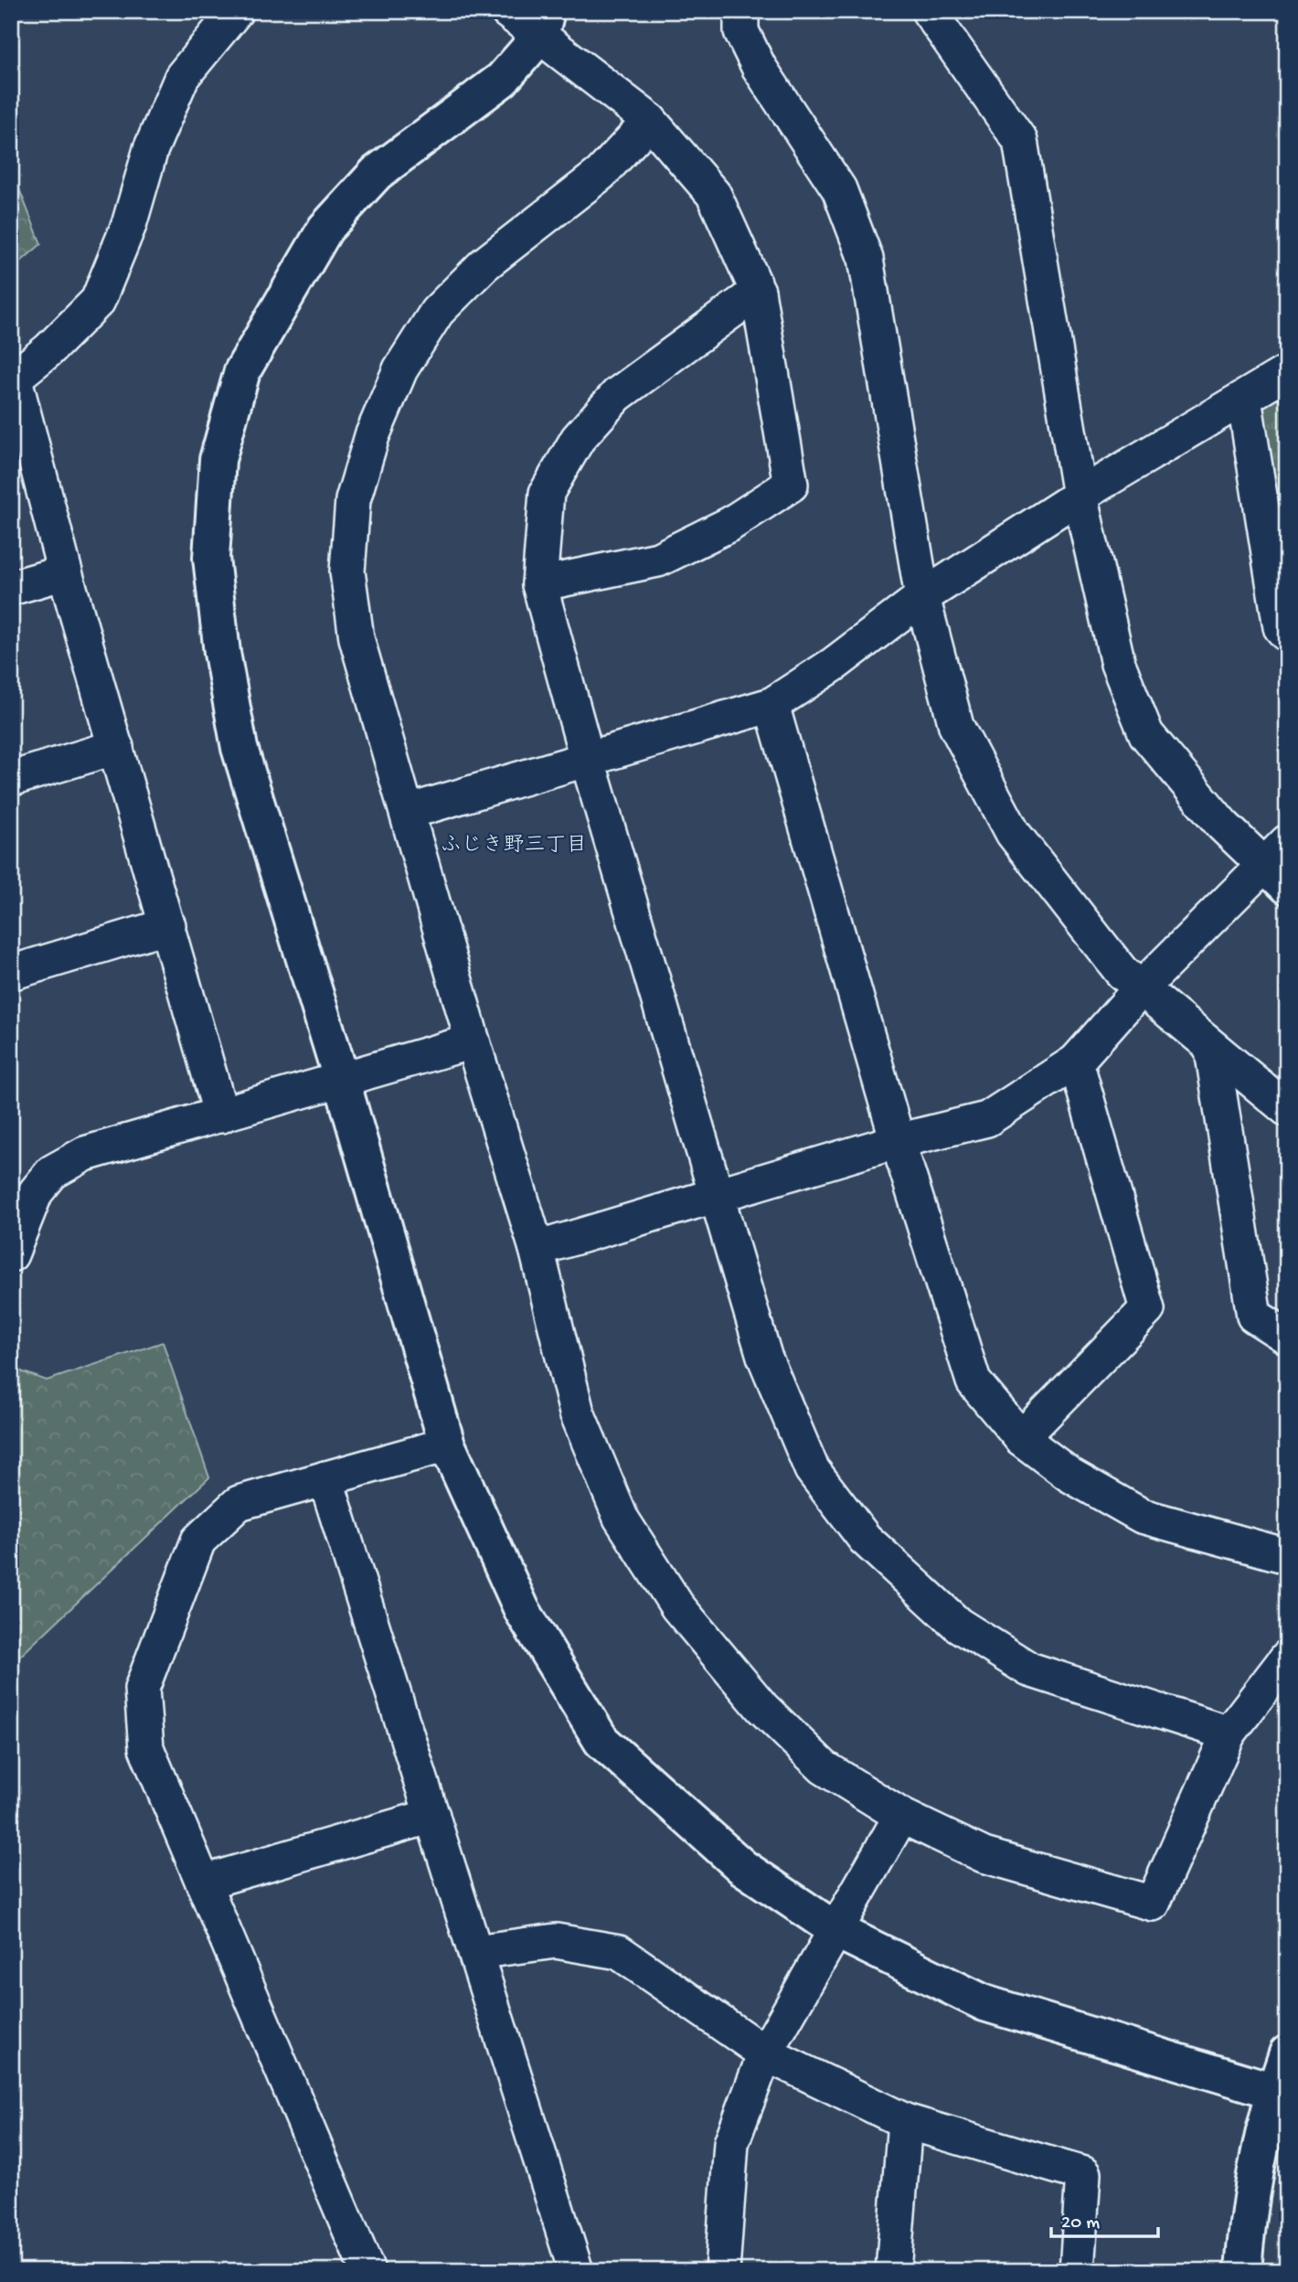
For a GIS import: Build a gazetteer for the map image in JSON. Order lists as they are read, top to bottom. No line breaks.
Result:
{"districts":["ふじき野三丁目"],"scale_bar":"20 m"}
